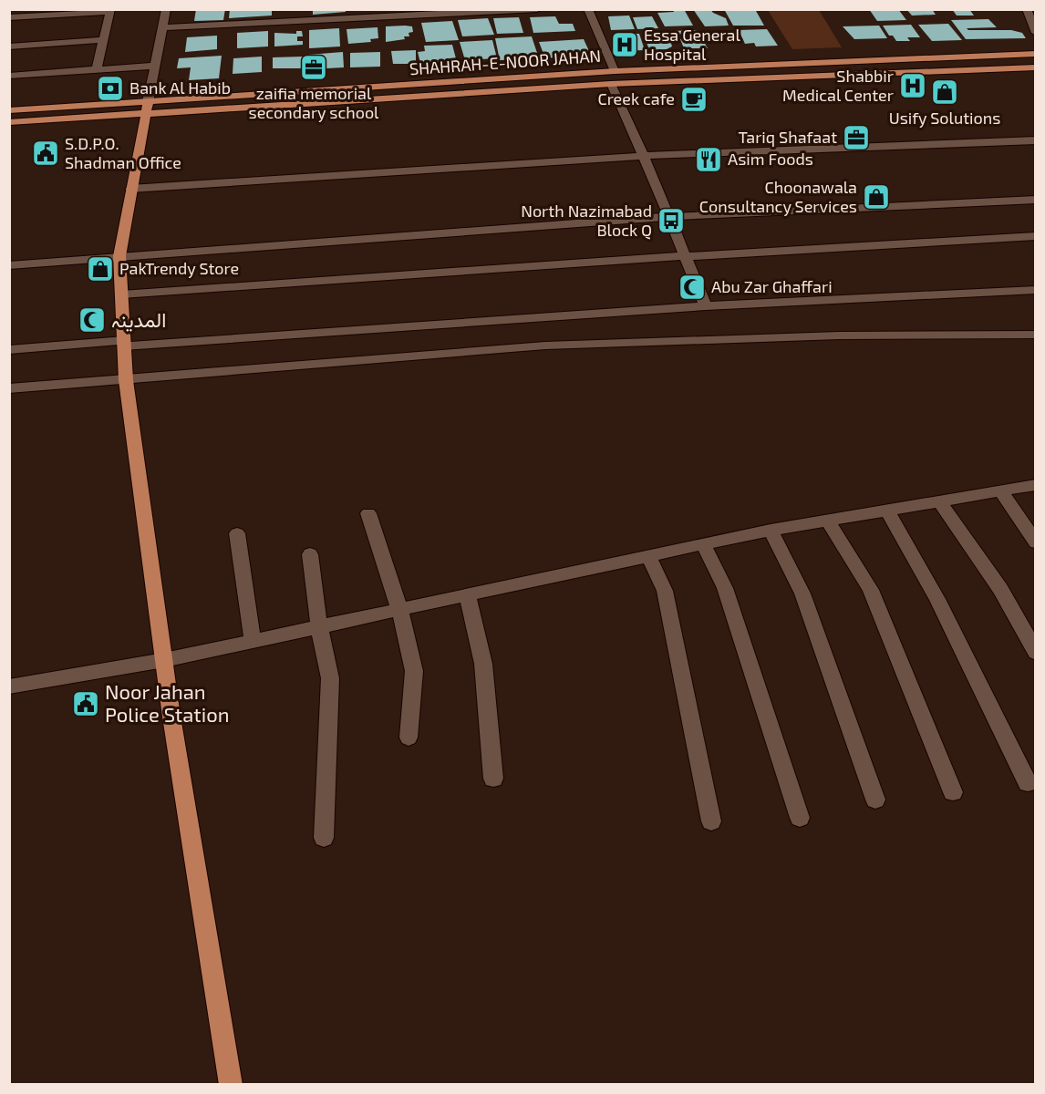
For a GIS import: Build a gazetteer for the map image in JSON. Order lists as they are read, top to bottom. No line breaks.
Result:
{"streets":{"main road":["SHAHRAH-E-NOOR JAHAN"]},"places":{"hospital":["Essa General Hospital","Shabbir Medical Center"],"office":["zaifia memorial secondary school","Tariq Shafaat"],"bank":["Bank Al Habib"],"shop":["Usify Solutions","Choonawala Consultancy Services","PakTrendy Store"],"cafe":["Creek cafe"],"public building":["S.D.P.O. Shadman Office","Noor Jahan Police Station"],"restaurant":["Asim Foods"],"bus stop":["North Nazimabad Block Q"],"mosque":["Abu Zar Ghaffari","المدینہ"]}}
